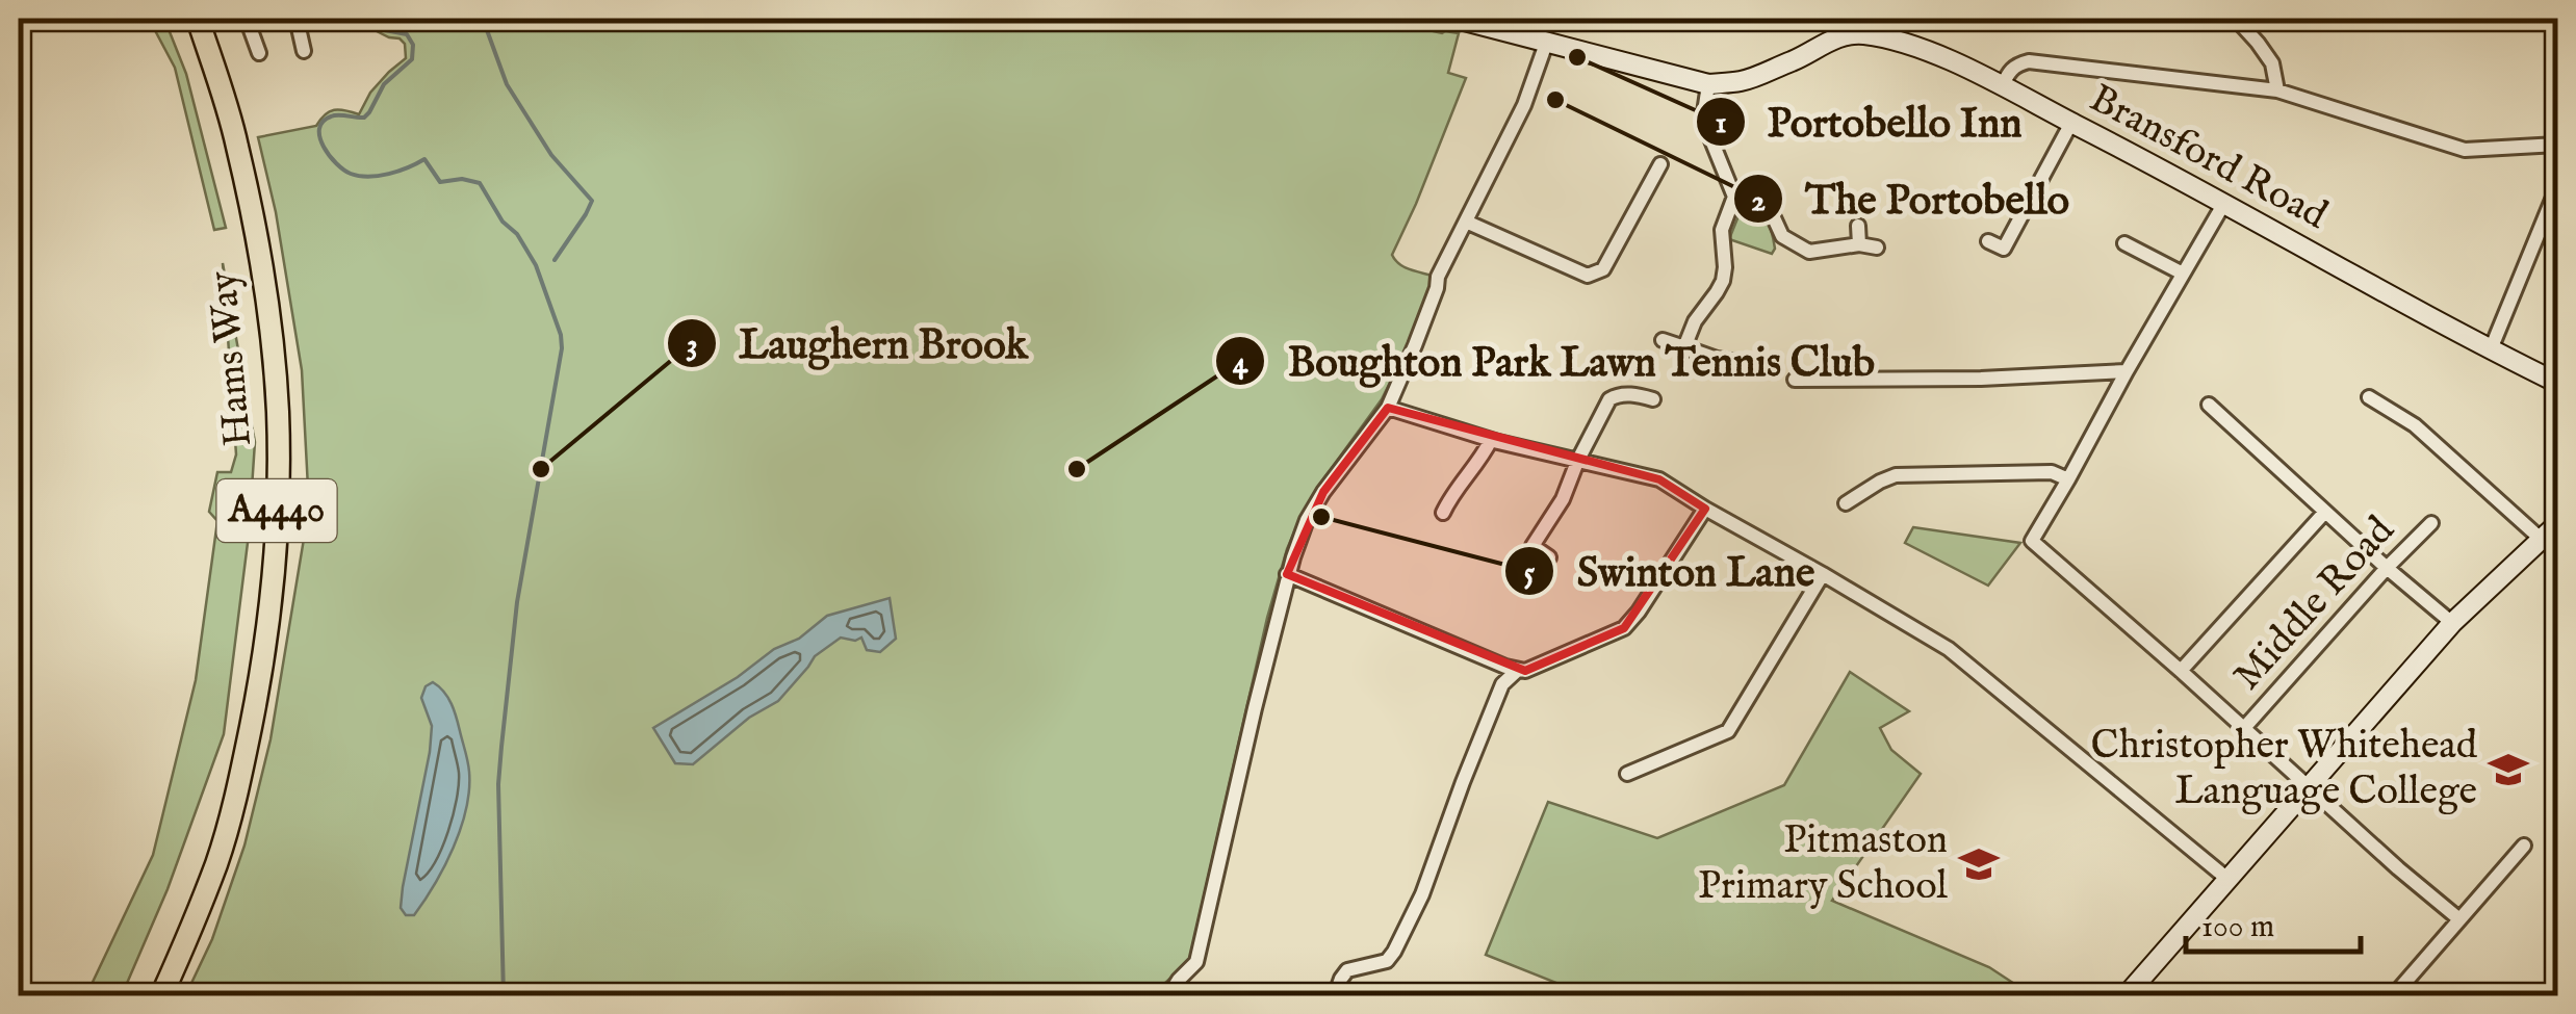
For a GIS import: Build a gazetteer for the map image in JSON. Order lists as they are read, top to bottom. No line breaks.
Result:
{"streets":{"highway":["Hams Way","A4440"],"main road":["Bransford Road"],"street":["Middle Road"]},"places":{"other":["Portobello Inn","The Portobello","Laughern Brook","Boughton Park Lawn Tennis Club","Swinton Lane"],"school or university":["Christopher Whitehead Language College","Pitmaston Primary School"]},"scale_bar":"100 m"}
